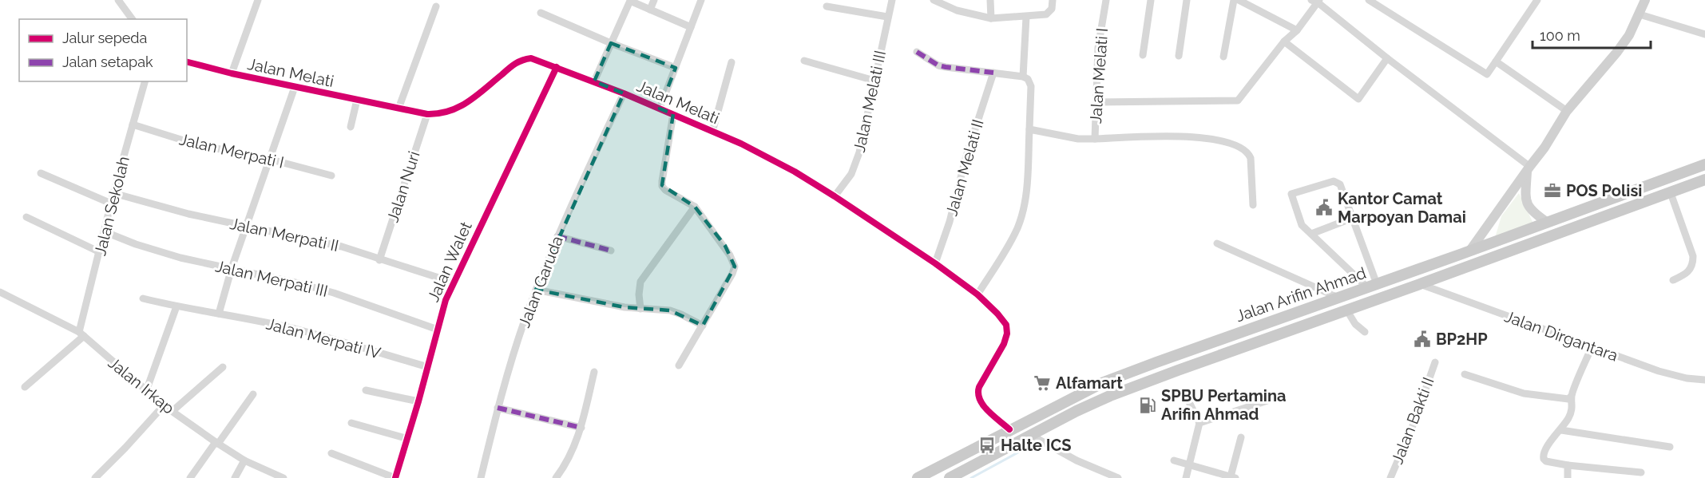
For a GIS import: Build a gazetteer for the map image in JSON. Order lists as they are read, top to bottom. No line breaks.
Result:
{"streets":{"main road":["Jalan Arifin Ahmad"],"street":["Jalan Melati","Jalan Melati I","Jalan Melati III","Jalan Merpati I","Jalan Melati II","Jalan Nuri","Jalan Sekolah","Jalan Merpati II","Jalan Walet","Jalan Merpati III","Jalan Garuda","Jalan Dirgantara","Jalan Merpati IV","Jalan Irkap","Jalan Bakti II"]},"crossings":[["Jalan Melati","Jalan Melati III"],["Jalan Melati","Jalan Melati II"],["Jalan Melati","Jalan Nuri"],["Jalan Melati","Jalan Walet"],["Jalan Melati","Jalan Garuda"],["Jalan Melati","Jalan Arifin Ahmad"],["Jalan Merpati I","Jalan Sekolah"],["Jalan Nuri","Jalan Merpati II"],["Jalan Sekolah","Jalan Merpati II"],["Jalan Sekolah","Jalan Merpati III"],["Jalan Sekolah","Jalan Irkap"],["Jalan Merpati II","Jalan Walet"],["Jalan Walet","Jalan Merpati III"],["Jalan Walet","Jalan Merpati IV"],["Jalan Arifin Ahmad","Jalan Dirgantara"]],"places":{"office":["POS Polisi"],"public building":["Kantor Camat Marpoyan Damai","BP2HP"],"supermarket":["Alfamart"],"fuel station":["SPBU Pertamina Arifin Ahmad"],"bus stop":["Halte ICS"]},"legend":["Jalur sepeda","Jalan setapak"],"scale_bar":"100 m"}
